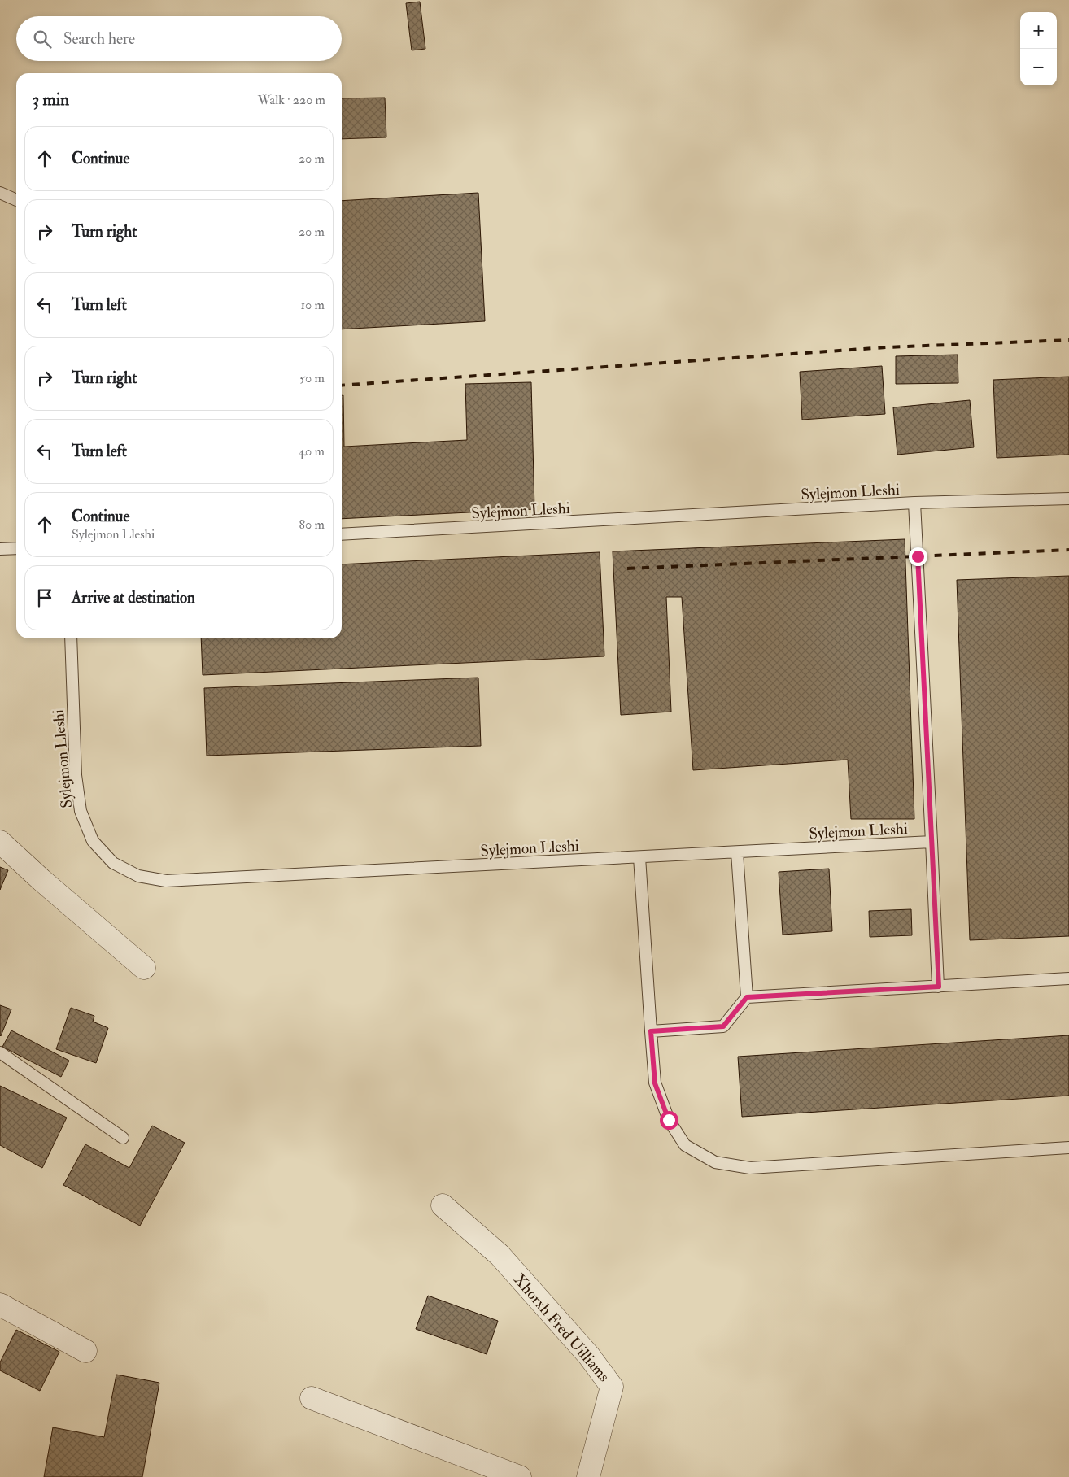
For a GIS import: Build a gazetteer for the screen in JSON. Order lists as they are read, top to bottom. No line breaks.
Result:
{"streets":{"street":["Xhorxh Fred Uilliams"],"lane":["Sylejmon Lleshi"]},"page":{"map_buttons":["+","−"],"search":"Search here","heading":["3 min","Walk · 220 m"],"list":[["Continue","20 m"],["Turn right","20 m"],["Turn left","10 m"],["Turn right","50 m"],["Turn left","40 m"],["Continue","Sylejmon Lleshi","80 m"],"Arrive at destination"]}}
